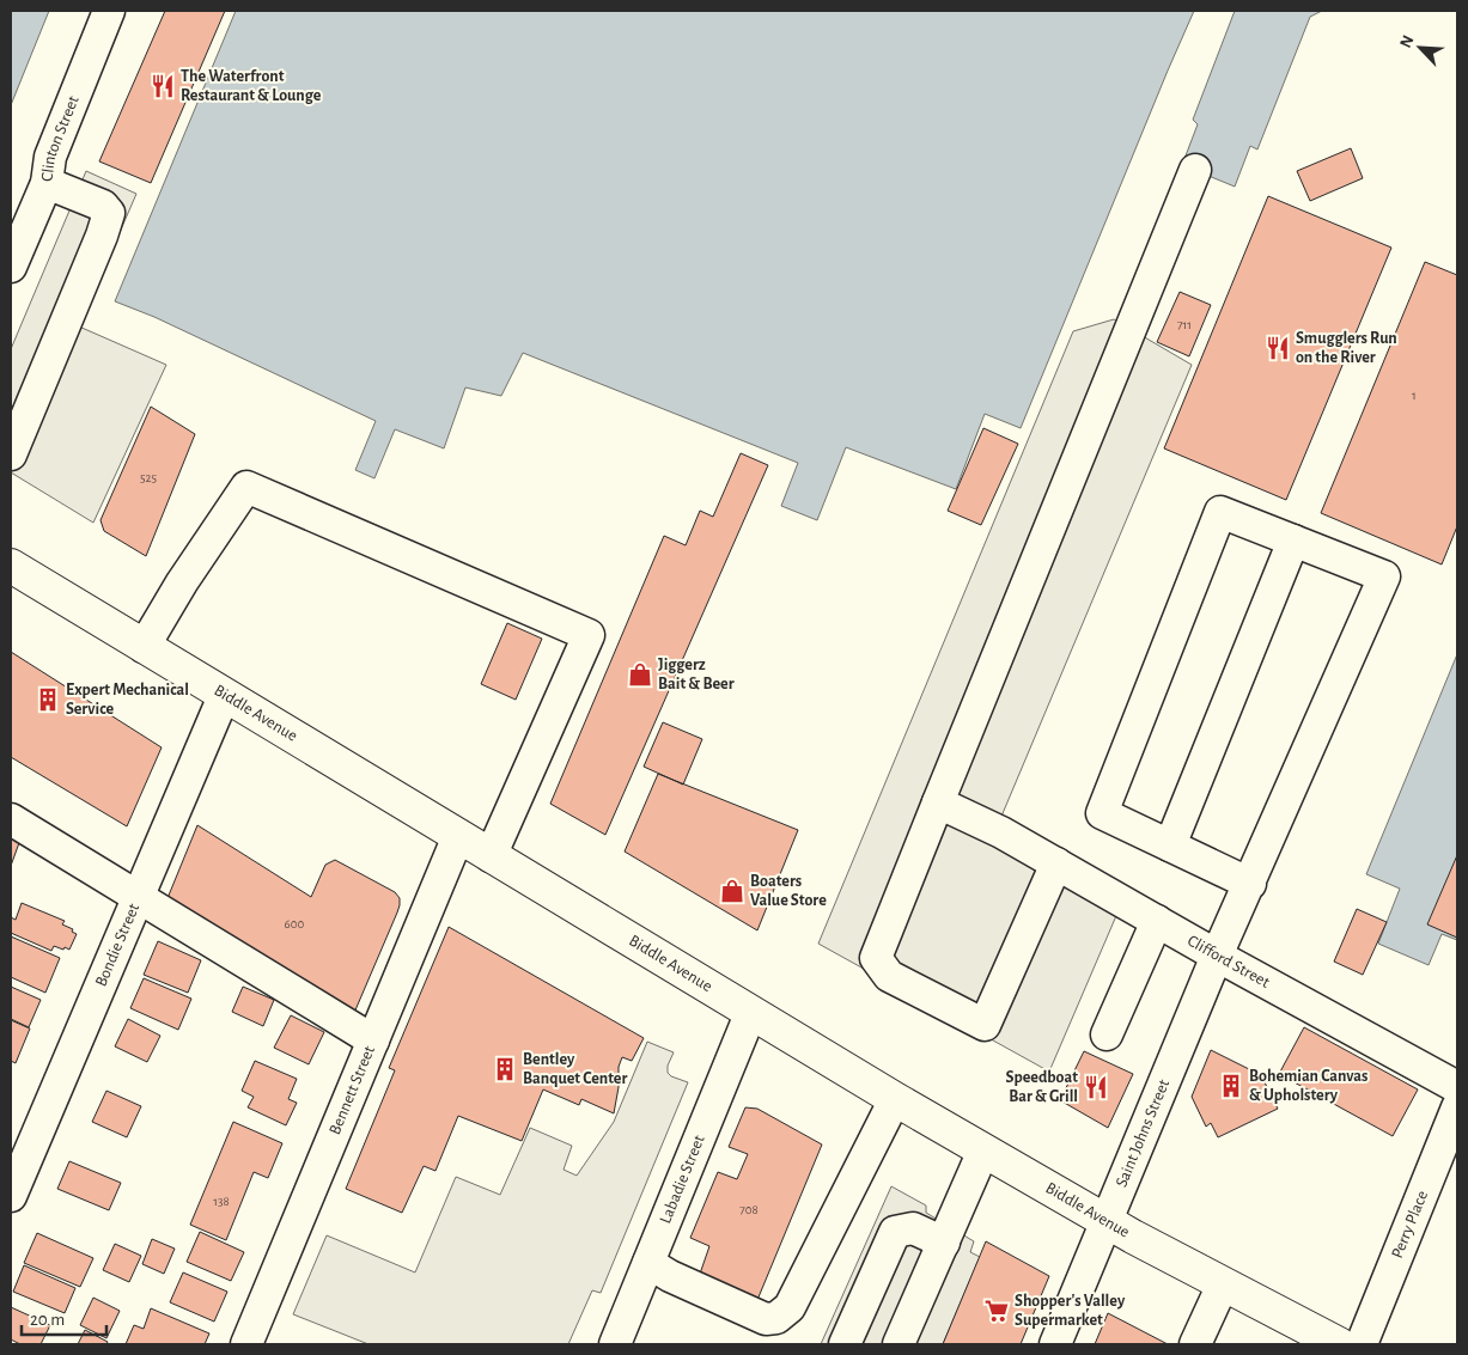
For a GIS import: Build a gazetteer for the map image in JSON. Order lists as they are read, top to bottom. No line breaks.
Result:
{"streets":{"main road":["Biddle Avenue"],"street":["Clinton Street","Bondie Street","Clifford Street","Bennett Street","Saint Johns Street","Labadie Street","Perry Place"]},"crossings":[["Biddle Avenue","Bondie Street"],["Biddle Avenue","Bennett Street"],["Biddle Avenue","Saint Johns Street"],["Biddle Avenue","Labadie Street"],["Clifford Street","Saint Johns Street"]],"places":{"restaurant":["The Waterfront Restaurant & Lounge","Smugglers Run on the River","Speedboat Bar & Grill"],"shop":["Jiggerz Bait & Beer","Boaters Value Store"],"building":["Expert Mechanical Service","Bentley Banquet Center","Bohemian Canvas & Upholstery"],"supermarket":["Shopper's Valley Supermarket"]},"house_numbers":["711","1","525","600","138","708"],"scale_bar":"20 m","north":"top left"}
